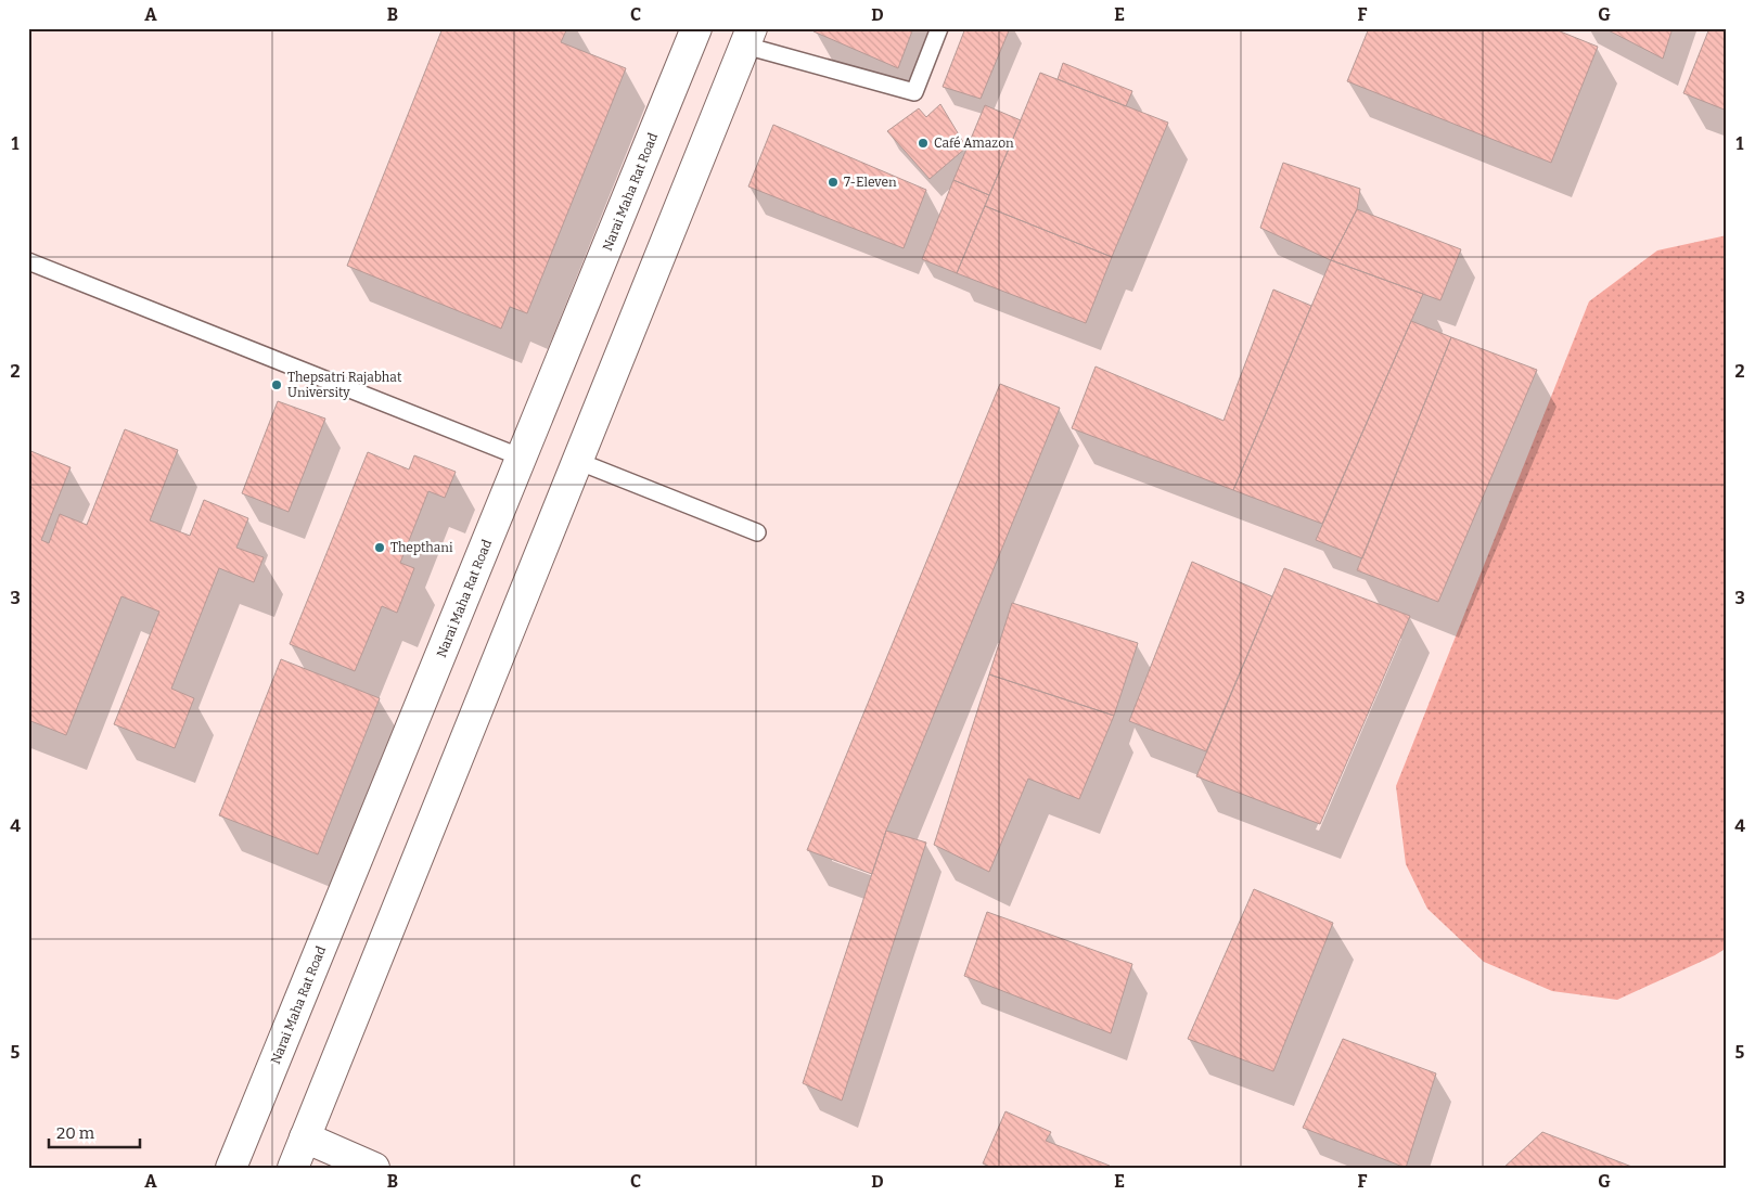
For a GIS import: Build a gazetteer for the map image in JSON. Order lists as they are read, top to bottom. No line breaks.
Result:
{"streets":{"main road":["Narai Maha Rat Road"]},"places":["Café Amazon","7-Eleven","Thepsatri Rajabhat University","Thepthani"],"scale_bar":"20 m","grid":{"columns":["A","B","C","D","E","F","G"],"rows":["1","2","3","4","5"]}}
